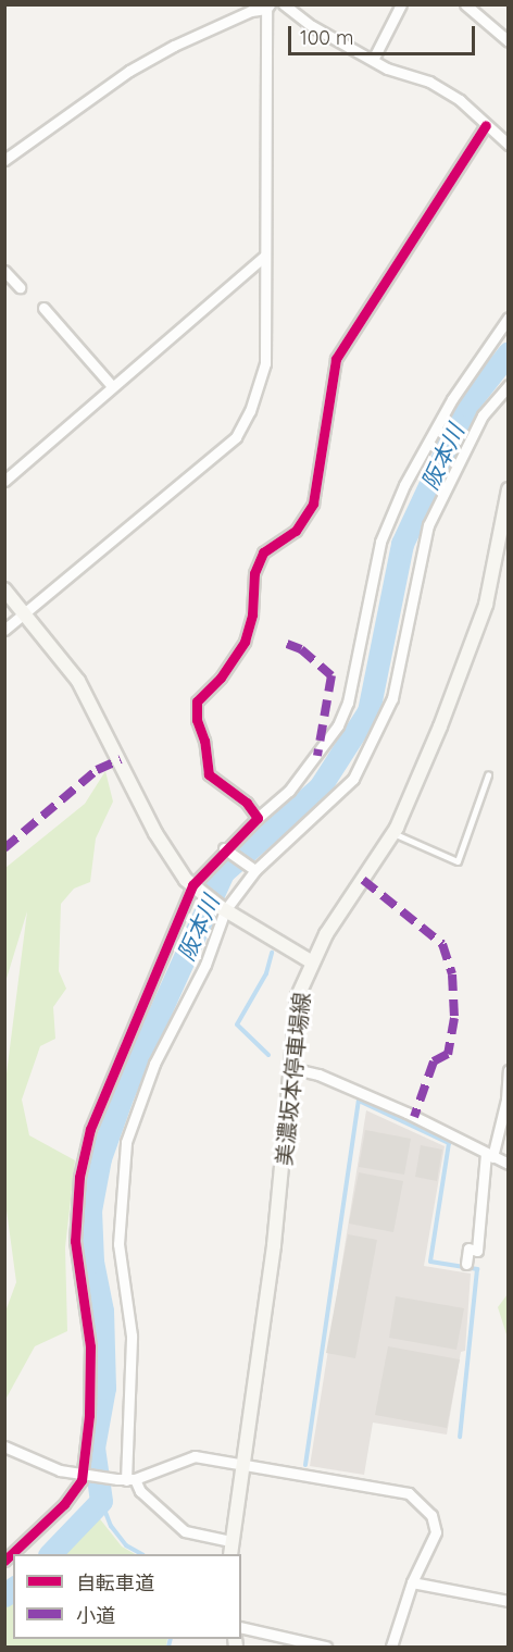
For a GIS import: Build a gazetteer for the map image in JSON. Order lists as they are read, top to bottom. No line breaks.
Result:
{"streets":{"main road":["美濃坂本停車場線"]},"water":["阪本川"],"legend":["自転車道","小道"],"scale_bar":"100 m"}
